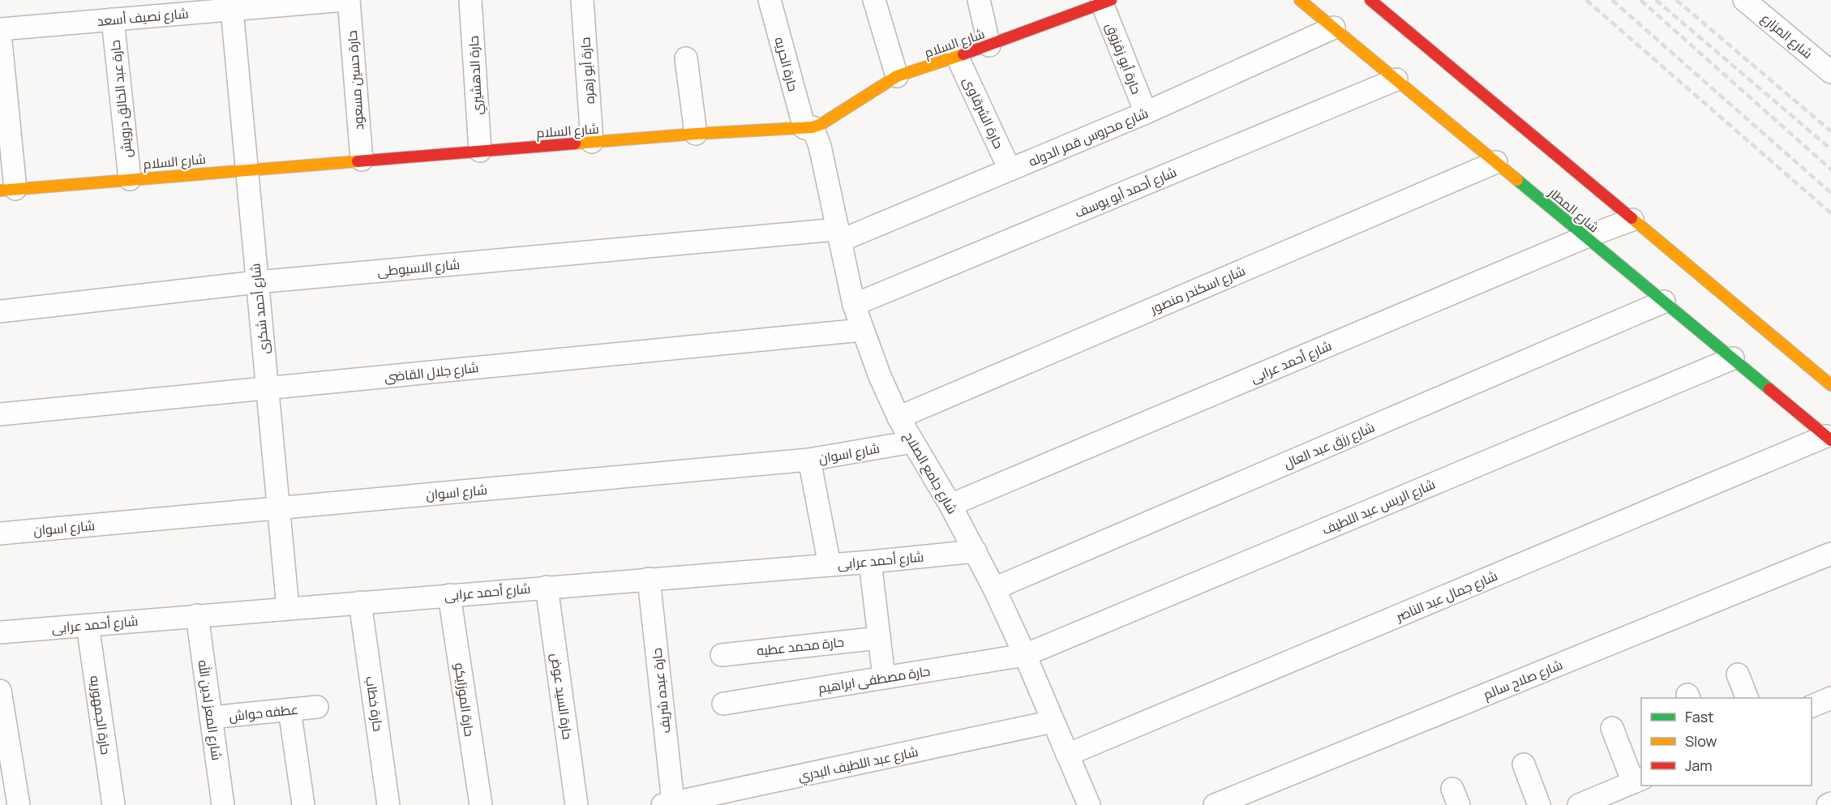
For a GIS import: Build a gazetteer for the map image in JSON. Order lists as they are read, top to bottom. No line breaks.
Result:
{"streets":{"street":["شارع نصيف أسعد","شارع المزارع","شارع السلام","حارة أبو زقزوق","حارة الحريه","حارة أبو زهره","حارة الدهشيري","حارة حسين مسعود","حارة عبد الخالق درويش","حارة الشرقاوى","شارع محروس قمر الدوله","شارع أحمد أبو يوسف","شارع المطار","شارع الاسيوطى","شارع اسكندر منصور","شارع أحمد شكرى","شارع أحمد عرابى","شارع جلال القاضى","شارع رزق عبد العال","شارع اسوان","شارع جامع الصلاح","شارع الريس عبد اللطيف","شارع جمال عبد الناصر","حارة محمد عطيه","حارة مصطفى ابراهيم","شارع صلاح سالم","حارة عبده شريف","حارة السيد عوض","حارة الموزايكو","حارة خطاب","شارع المعز لدين الله","عطفه حواش","حارة الجمهوريه","شارع عبد اللطيف البدري"]},"crossings":[["شارع نصيف أسعد","حارة عبد الخالق درويش"],["شارع نصيف أسعد","شارع أحمد شكرى"],["شارع السلام","حارة أبو زقزوق"],["شارع السلام","حارة الحريه"],["شارع السلام","حارة أبو زهره"],["شارع السلام","حارة الدهشيري"],["شارع السلام","حارة حسين مسعود"],["شارع السلام","حارة عبد الخالق درويش"],["شارع السلام","حارة الشرقاوى"],["شارع السلام","شارع أحمد شكرى"],["شارع السلام","شارع جامع الصلاح"],["حارة أبو زقزوق","شارع محروس قمر الدوله"],["حارة الحريه","شارع جامع الصلاح"],["حارة الشرقاوى","شارع محروس قمر الدوله"],["شارع محروس قمر الدوله","شارع المطار"],["شارع محروس قمر الدوله","شارع الاسيوطى"],["شارع محروس قمر الدوله","شارع جامع الصلاح"],["شارع أحمد أبو يوسف","شارع المطار"],["شارع أحمد أبو يوسف","شارع جامع الصلاح"],["شارع المطار","شارع اسكندر منصور"],["شارع المطار","شارع أحمد عرابى"],["شارع المطار","شارع رزق عبد العال"],["شارع المطار","شارع الريس عبد اللطيف"],["شارع المطار","شارع جمال عبد الناصر"],["شارع الاسيوطى","شارع أحمد شكرى"],["شارع الاسيوطى","شارع جامع الصلاح"],["شارع اسكندر منصور","شارع جامع الصلاح"],["شارع أحمد شكرى","شارع أحمد عرابى"],["شارع أحمد شكرى","شارع جلال القاضى"],["شارع أحمد شكرى","شارع اسوان"],["شارع أحمد عرابى","شارع جامع الصلاح"],["شارع أحمد عرابى","حارة عبده شريف"],["شارع أحمد عرابى","حارة السيد عوض"],["شارع أحمد عرابى","حارة الموزايكو"],["شارع أحمد عرابى","حارة خطاب"],["شارع أحمد عرابى","شارع المعز لدين الله"],["شارع أحمد عرابى","حارة الجمهوريه"],["شارع جلال القاضى","شارع جامع الصلاح"],["شارع رزق عبد العال","شارع جامع الصلاح"],["شارع اسوان","شارع جامع الصلاح"],["شارع جامع الصلاح","شارع الريس عبد اللطيف"],["شارع جامع الصلاح","شارع جمال عبد الناصر"],["شارع جامع الصلاح","حارة مصطفى ابراهيم"],["شارع جامع الصلاح","شارع عبد اللطيف البدري"],["شارع الريس عبد اللطيف","حارة مصطفى ابراهيم"],["حارة عبده شريف","شارع عبد اللطيف البدري"],["شارع المعز لدين الله","عطفه حواش"]],"legend":["Fast","Slow","Jam"]}
